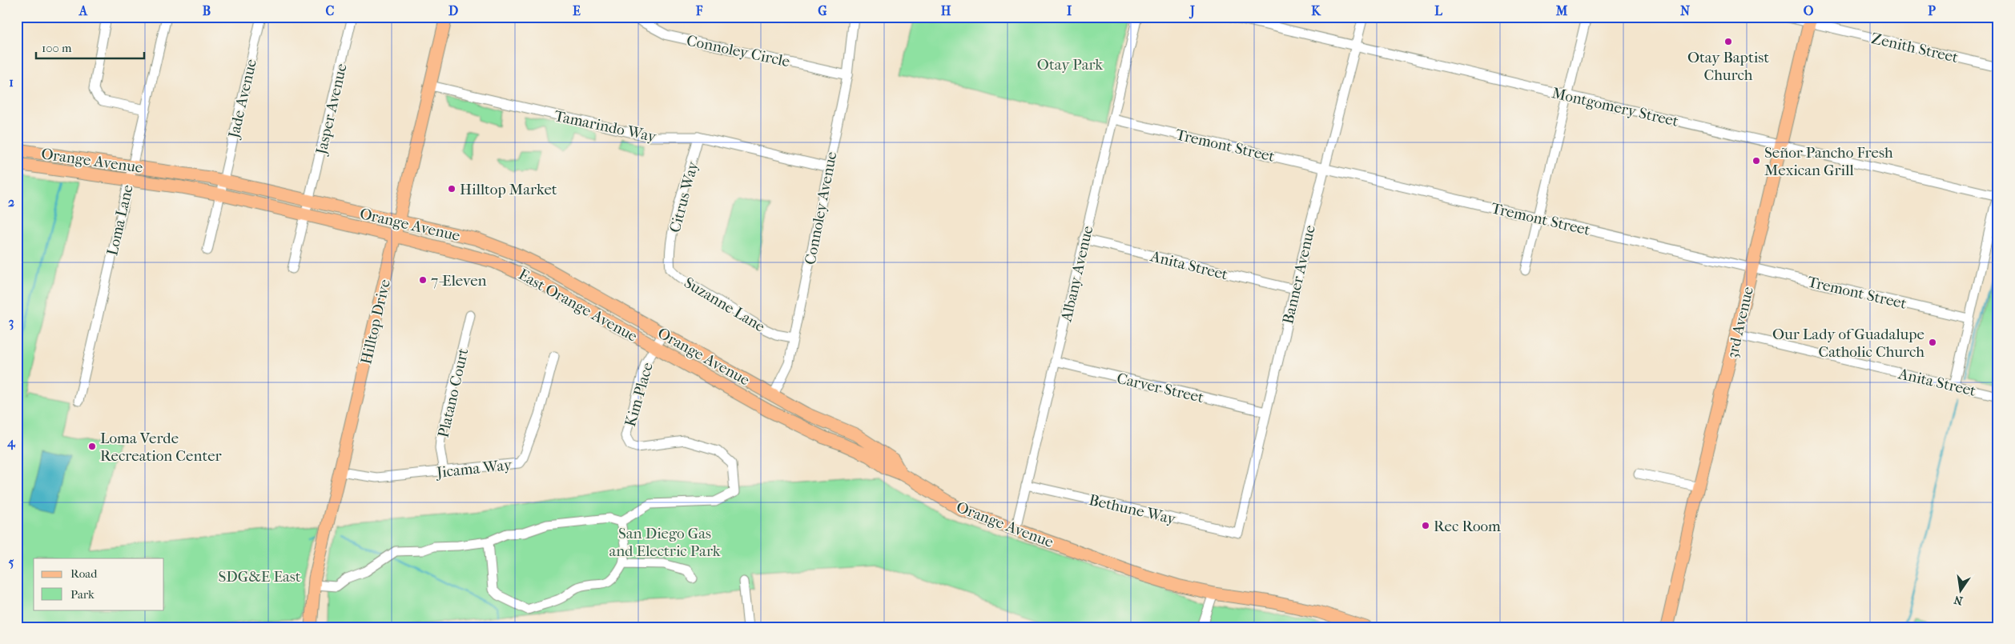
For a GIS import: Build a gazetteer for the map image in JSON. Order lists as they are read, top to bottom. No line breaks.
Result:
{"streets":{"main road":["Orange Avenue","East Orange Avenue","Hilltop Drive","3rd Avenue"],"street":["Zenith Street","Connoley Circle","Jade Avenue","Montgomery Street","Jasper Avenue","Tamarindo Way","Tremont Street","Citrus Way","Connoley Avenue","Loma Lane","Anita Street","Albany Avenue","Banner Avenue","Suzanne Lane","Carver Street","Platano Court","Kim Place","Jicama Way","Bethune Way"]},"crossings":[["Zenith Street","3rd Avenue"],["Connoley Circle","Connoley Avenue"],["Jade Avenue","Orange Avenue"],["Montgomery Street","Banner Avenue"],["Montgomery Street","3rd Avenue"],["Jasper Avenue","Orange Avenue"],["Tamarindo Way","Citrus Way"],["Tamarindo Way","Connoley Avenue"],["Tamarindo Way","Hilltop Drive"],["Tremont Street","Albany Avenue"],["Tremont Street","Banner Avenue"],["Tremont Street","3rd Avenue"],["Orange Avenue","Connoley Avenue"],["Orange Avenue","Loma Lane"],["Orange Avenue","Albany Avenue"],["Orange Avenue","East Orange Avenue"],["Orange Avenue","Hilltop Drive"],["Orange Avenue","Kim Place"],["Citrus Way","Suzanne Lane"],["Connoley Avenue","Suzanne Lane"],["Anita Street","Albany Avenue"],["Anita Street","Banner Avenue"],["Anita Street","3rd Avenue"],["Albany Avenue","Carver Street"],["Albany Avenue","Bethune Way"],["Banner Avenue","Carver Street"],["Banner Avenue","Bethune Way"],["East Orange Avenue","Hilltop Drive"],["East Orange Avenue","Kim Place"],["Hilltop Drive","Jicama Way"],["Platano Court","Jicama Way"]],"parks":["Otay Park","San Diego Gas and Electric Park","SDG&E East"],"places":["Otay Baptist Church","Señor Pancho Fresh Mexican Grill","Hilltop Market","7-Eleven","Our Lady of Guadalupe Catholic Church","Loma Verde Recreation Center","Rec Room"],"legend":["Road","Park"],"scale_bar":"100 m","north":"bottom","grid":{"columns":["A","B","C","D","E","F","G","H","I","J","K","L","M","N","O","P"],"rows":["1","2","3","4","5"]}}
